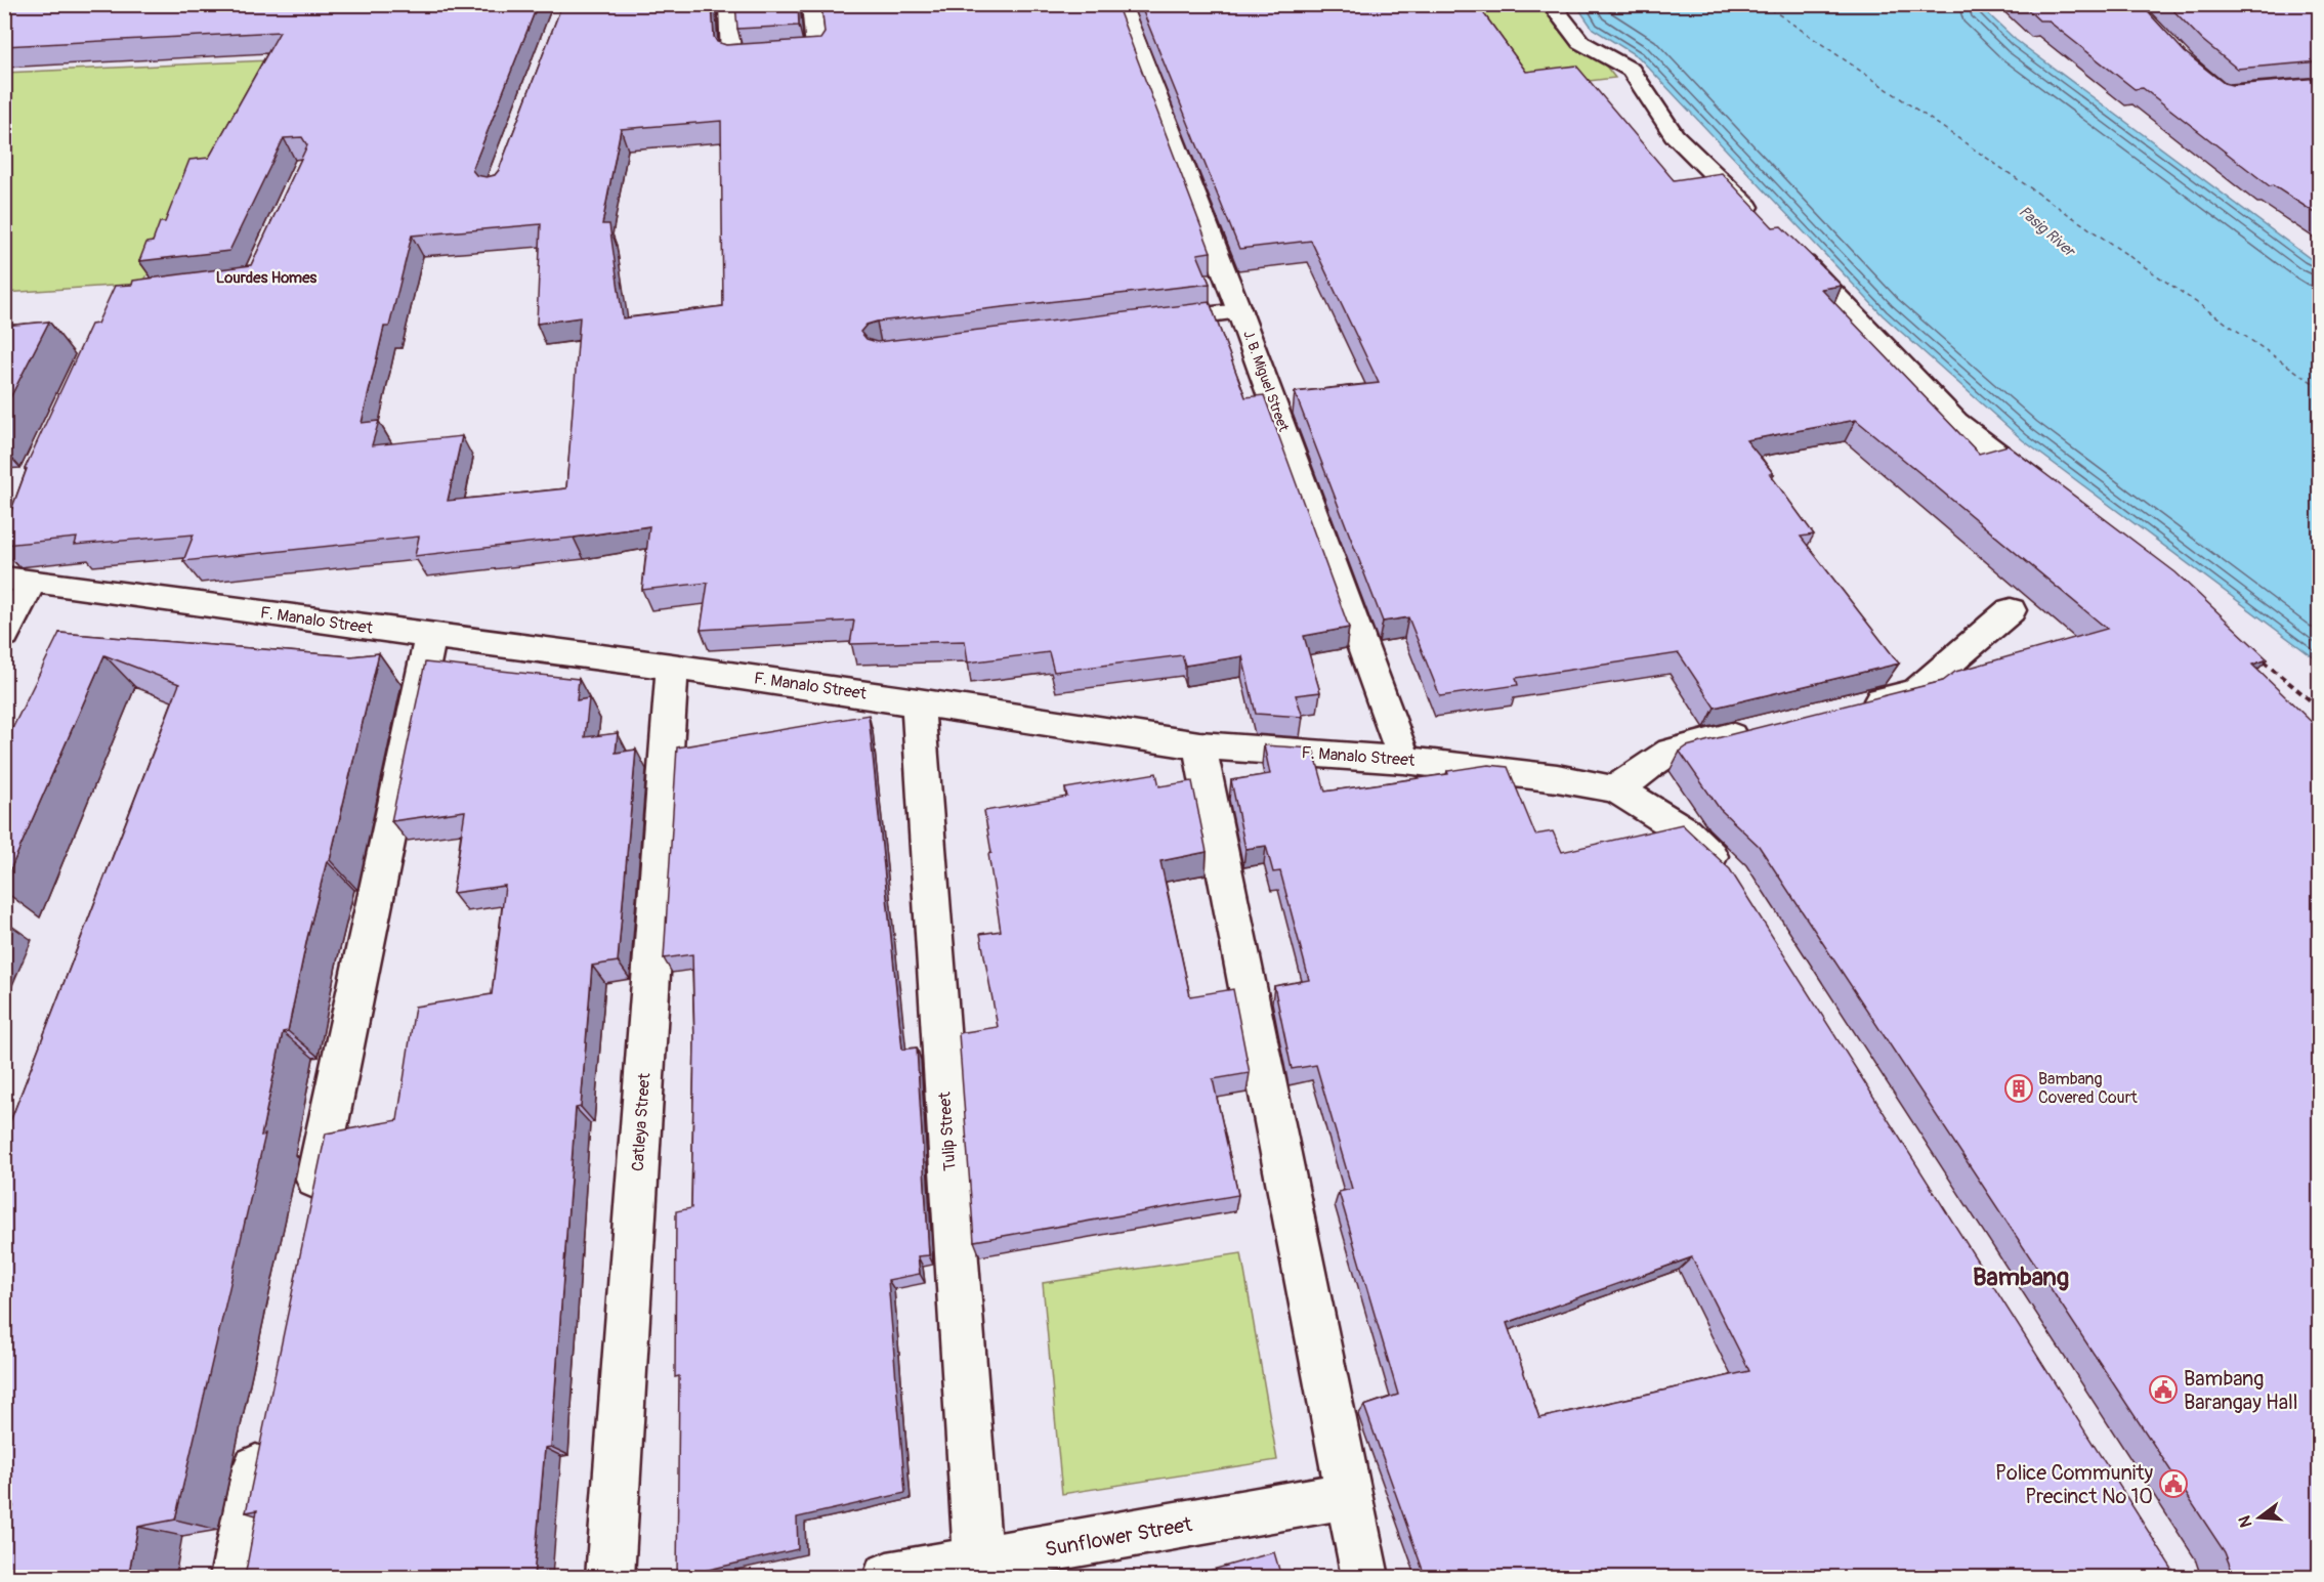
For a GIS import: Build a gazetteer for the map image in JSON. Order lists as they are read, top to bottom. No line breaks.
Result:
{"streets":{"street":["J. B. Miguel Street","F. Manalo Street","Catleya Street","Tulip Street","Sunflower Street"]},"crossings":[["J. B. Miguel Street","F. Manalo Street"],["F. Manalo Street","Catleya Street"],["F. Manalo Street","Tulip Street"],["Tulip Street","Sunflower Street"]],"districts":["Lourdes Homes","Bambang"],"water":["Pasig River"],"places":{"building":["Bambang Covered Court"],"public building":["Bambang Barangay Hall","Police Community Precinct № 10"]},"north":"left"}
